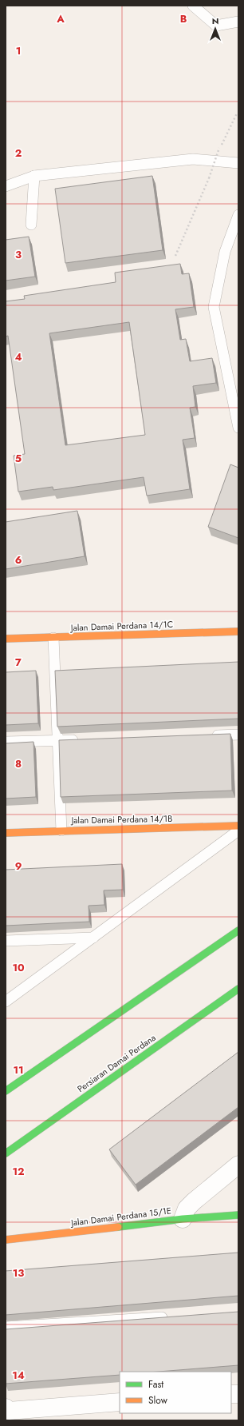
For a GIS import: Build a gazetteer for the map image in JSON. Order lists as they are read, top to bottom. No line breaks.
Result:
{"streets":{"street":["Jalan Damai Perdana 14/1C","Jalan Damai Perdana 14/1B","Persiaran Damai Perdana","Jalan Damai Perdana 15/1E"]},"legend":["Fast","Slow"],"north":"top","grid":{"columns":["A","B"],"rows":["1","2","3","4","5","6","7","8","9","10","11","12","13","14"]}}
